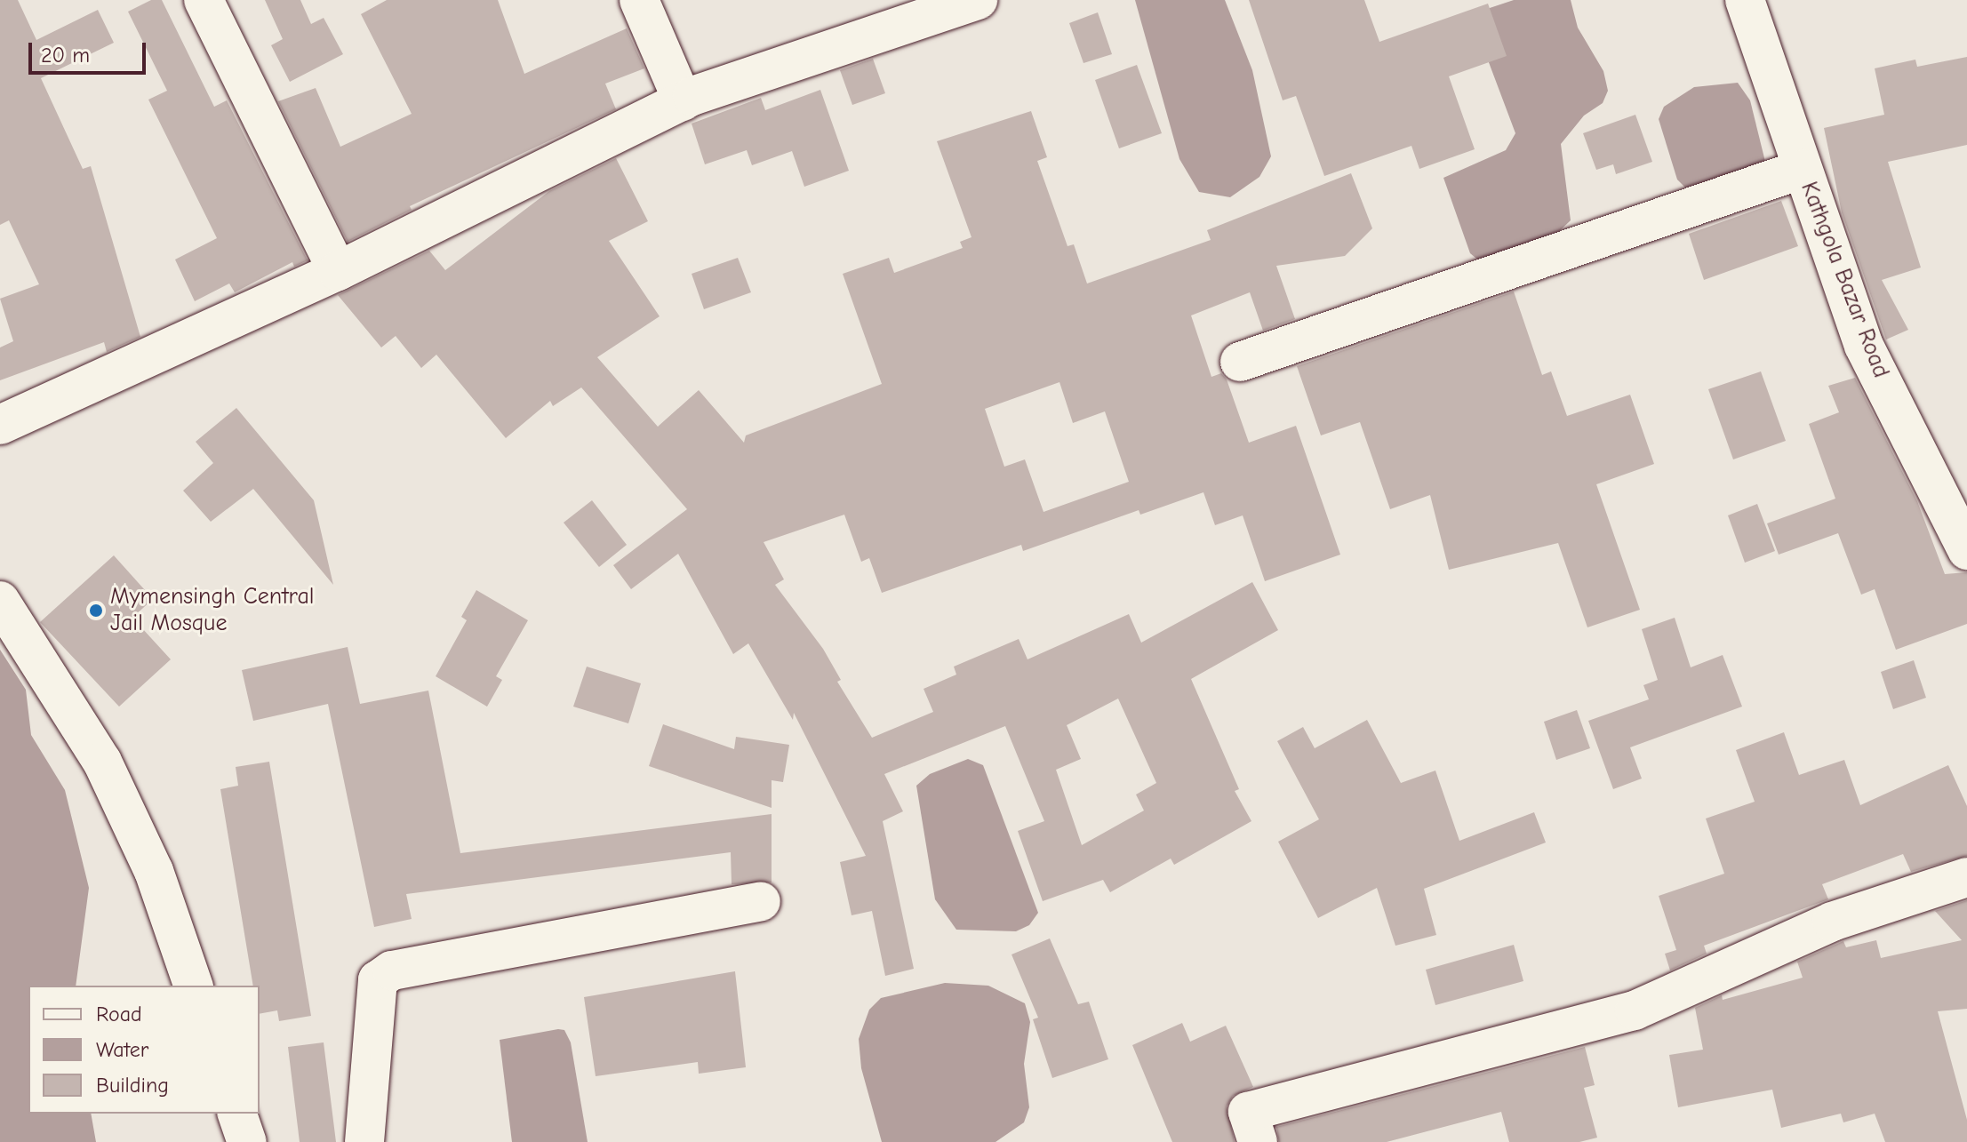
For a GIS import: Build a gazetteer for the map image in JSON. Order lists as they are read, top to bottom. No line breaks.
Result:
{"streets":{"street":["Kathgola Bazar Road"]},"places":["Mymensingh Central Jail Mosque"],"legend":["Road","Water","Building"],"scale_bar":"20 m"}
